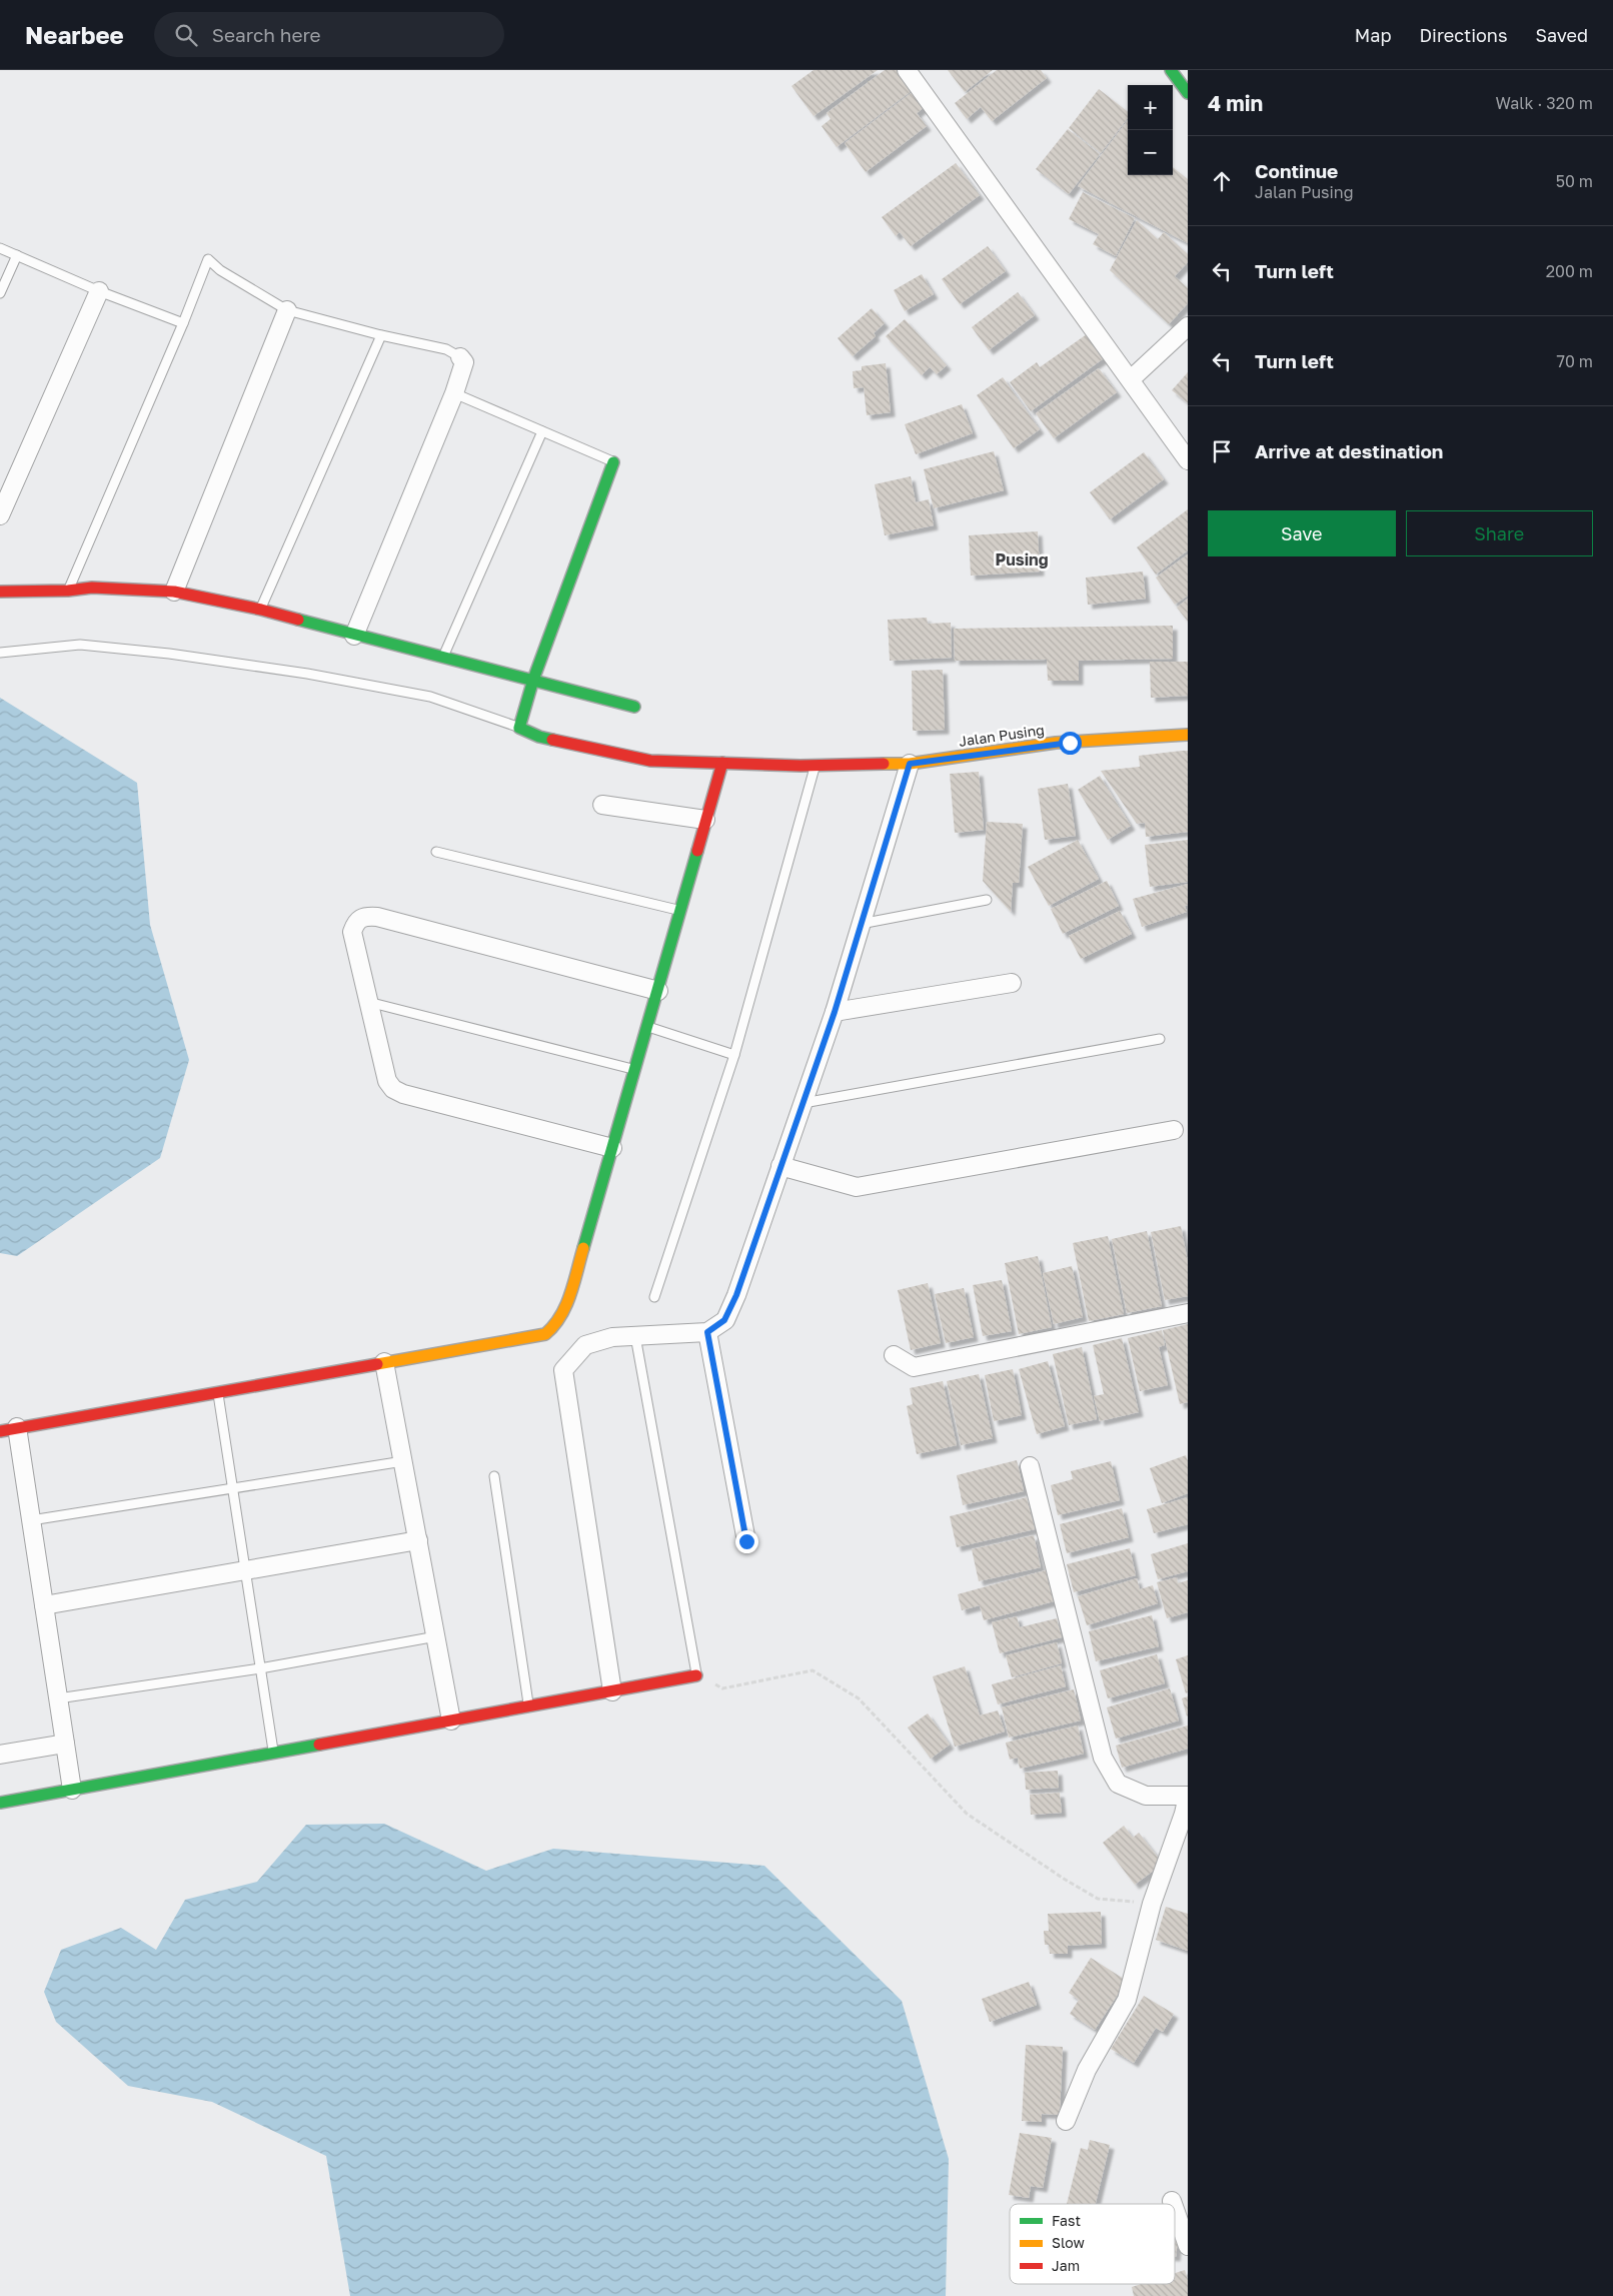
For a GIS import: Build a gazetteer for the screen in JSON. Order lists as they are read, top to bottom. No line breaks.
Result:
{"streets":{"street":["Jalan Pusing"]},"districts":["Pusing"],"legend":["Fast","Slow","Jam"],"page":{"header":"Nearbee","search":"Search here","nav":["Map","Directions","Saved"],"heading":["4 min","Walk · 320 m"],"map_buttons":["+","−"],"list":[["Continue","Jalan Pusing","50 m"],["Turn left","200 m"],["Turn left","70 m"],"Arrive at destination"],"buttons":["Save","Share"]}}
